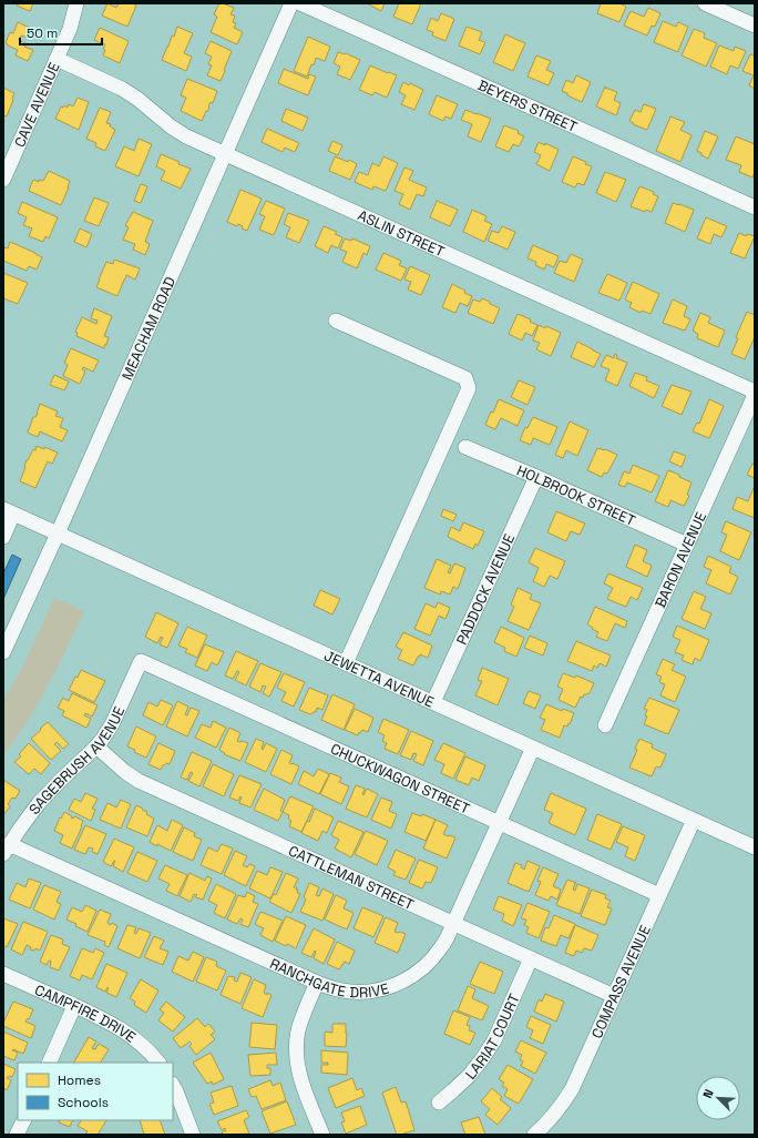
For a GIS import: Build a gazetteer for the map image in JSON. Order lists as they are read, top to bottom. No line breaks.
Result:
{"streets":{"street":["CAVE AVENUE","BEYERS STREET","ASLIN STREET","MEACHAM ROAD","HOLBROOK STREET","BARON AVENUE","PADDOCK AVENUE","JEWETTA AVENUE","SAGEBRUSH AVENUE","CHUCKWAGON STREET","CATTLEMAN STREET","RANCHGATE DRIVE","COMPASS AVENUE","CAMPFIRE DRIVE","LARIAT COURT"]},"crossings":[["CAVE AVENUE","ASLIN STREET"],["ASLIN STREET","MEACHAM ROAD"],["ASLIN STREET","BARON AVENUE"],["MEACHAM ROAD","JEWETTA AVENUE"],["HOLBROOK STREET","BARON AVENUE"],["HOLBROOK STREET","PADDOCK AVENUE"],["PADDOCK AVENUE","JEWETTA AVENUE"],["JEWETTA AVENUE","RANCHGATE DRIVE"],["JEWETTA AVENUE","COMPASS AVENUE"],["SAGEBRUSH AVENUE","CHUCKWAGON STREET"],["SAGEBRUSH AVENUE","CATTLEMAN STREET"],["SAGEBRUSH AVENUE","RANCHGATE DRIVE"],["CHUCKWAGON STREET","RANCHGATE DRIVE"],["CHUCKWAGON STREET","COMPASS AVENUE"],["CATTLEMAN STREET","RANCHGATE DRIVE"],["CATTLEMAN STREET","COMPASS AVENUE"],["CATTLEMAN STREET","LARIAT COURT"]],"legend":["Homes","Schools"],"scale_bar":"50 m","north":"top left"}
